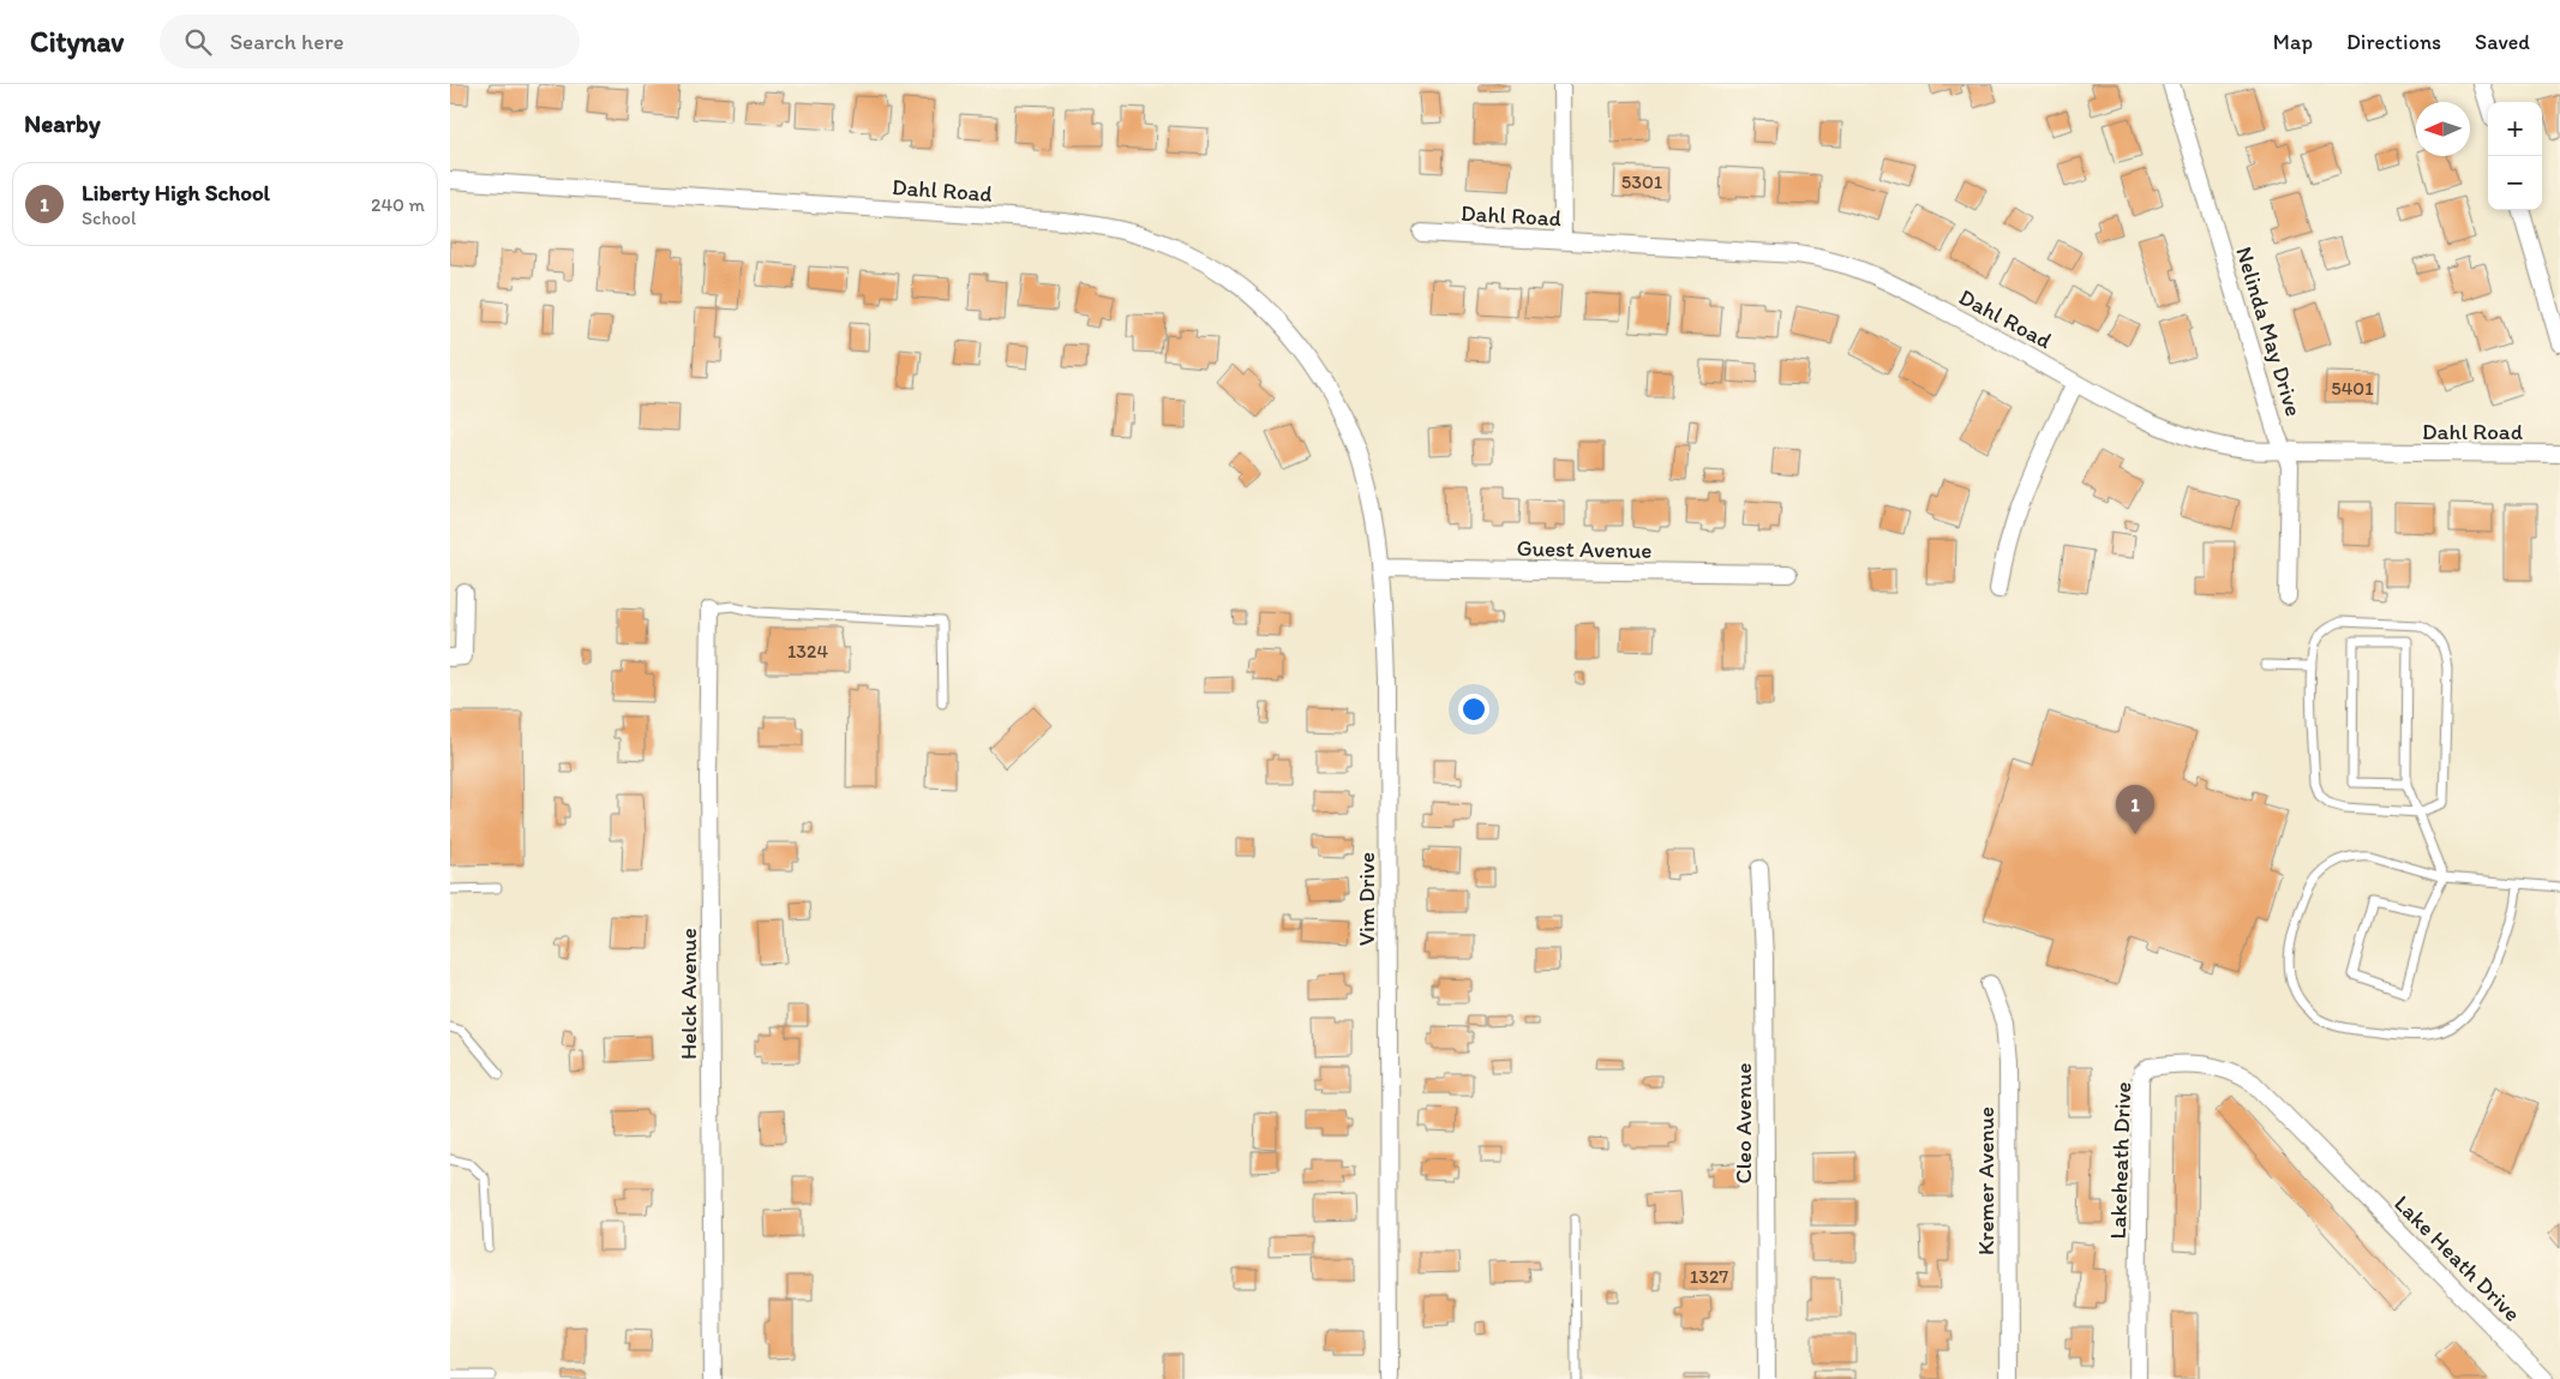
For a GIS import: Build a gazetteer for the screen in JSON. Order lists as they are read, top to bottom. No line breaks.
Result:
{"streets":{"street":["Dahl Road","Nelinda May Drive","Guest Avenue","Vim Drive","Helck Avenue","Cleo Avenue","Lakeheath Drive","Kremer Avenue","Lake Heath Drive"]},"crossings":[["Dahl Road","Nelinda May Drive"],["Dahl Road","Vim Drive"],["Guest Avenue","Vim Drive"],["Lakeheath Drive","Lake Heath Drive"]],"house_numbers":["5301","5401","1324","1327"],"north":"left","page":{"header":"Citynav","search":"Search here","nav":["Map","Directions","Saved"],"heading":"Nearby","map_buttons":["+","−"],"list":[{"mark":"1","name":"Liberty High School","note":"School","value":"240 m"}],"pins":"1"}}
